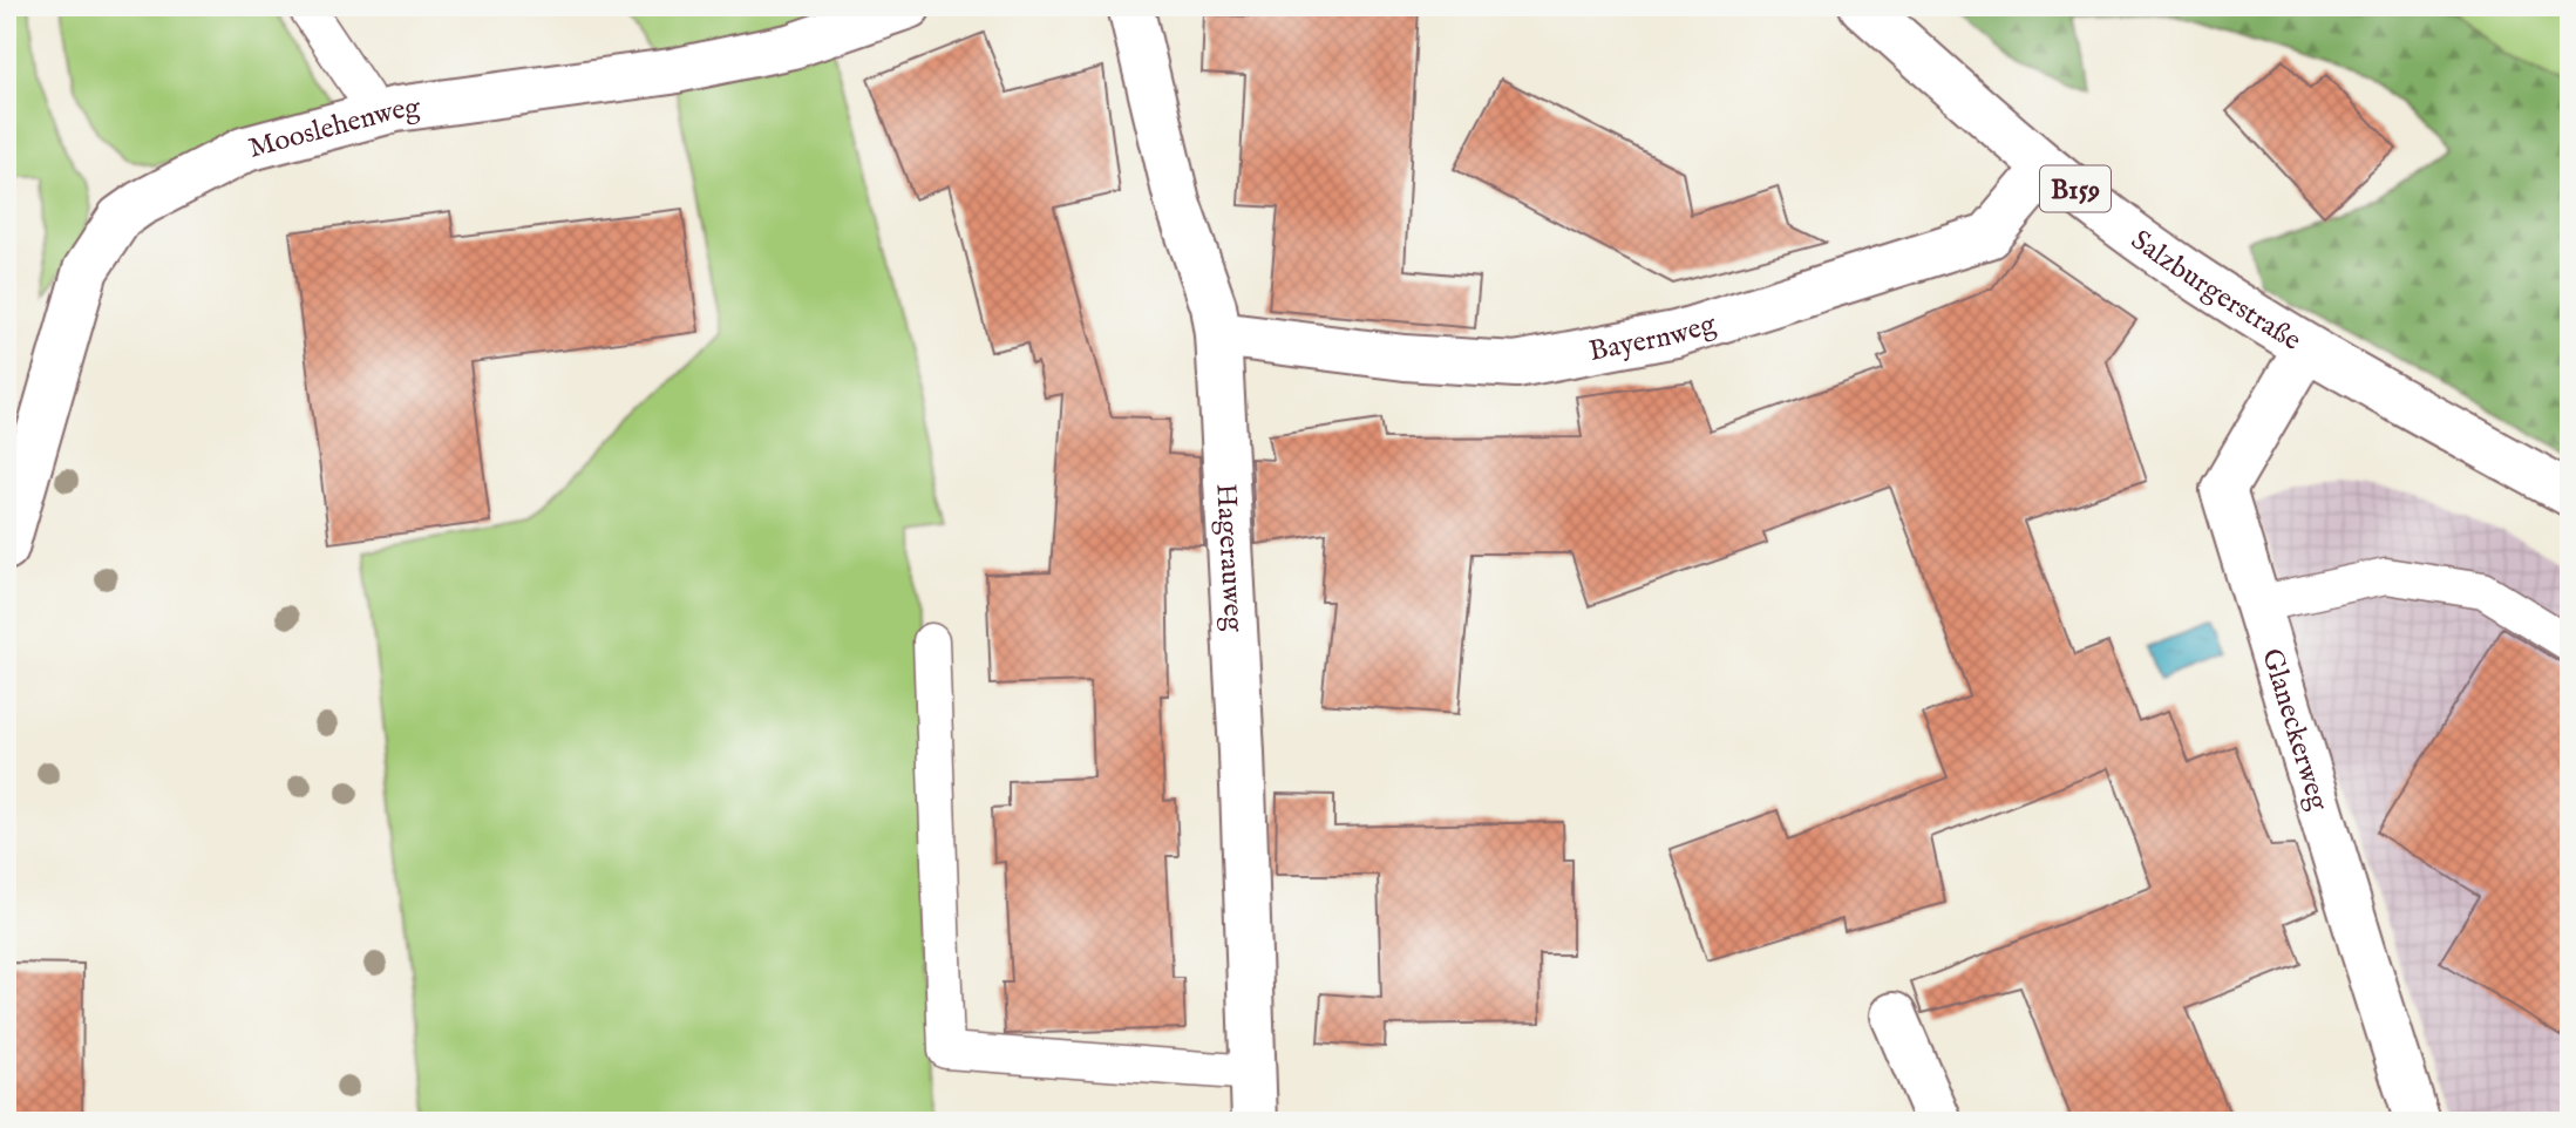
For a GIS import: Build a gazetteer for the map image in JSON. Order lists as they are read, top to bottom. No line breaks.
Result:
{"streets":{"street":["Mooslehenweg","B159","Salzburgerstraße","Bayernweg","Hagerauweg","Glaneckerweg"]},"crossings":[["Salzburgerstraße","Bayernweg"],["Salzburgerstraße","Glaneckerweg"],["Bayernweg","Hagerauweg"]]}
